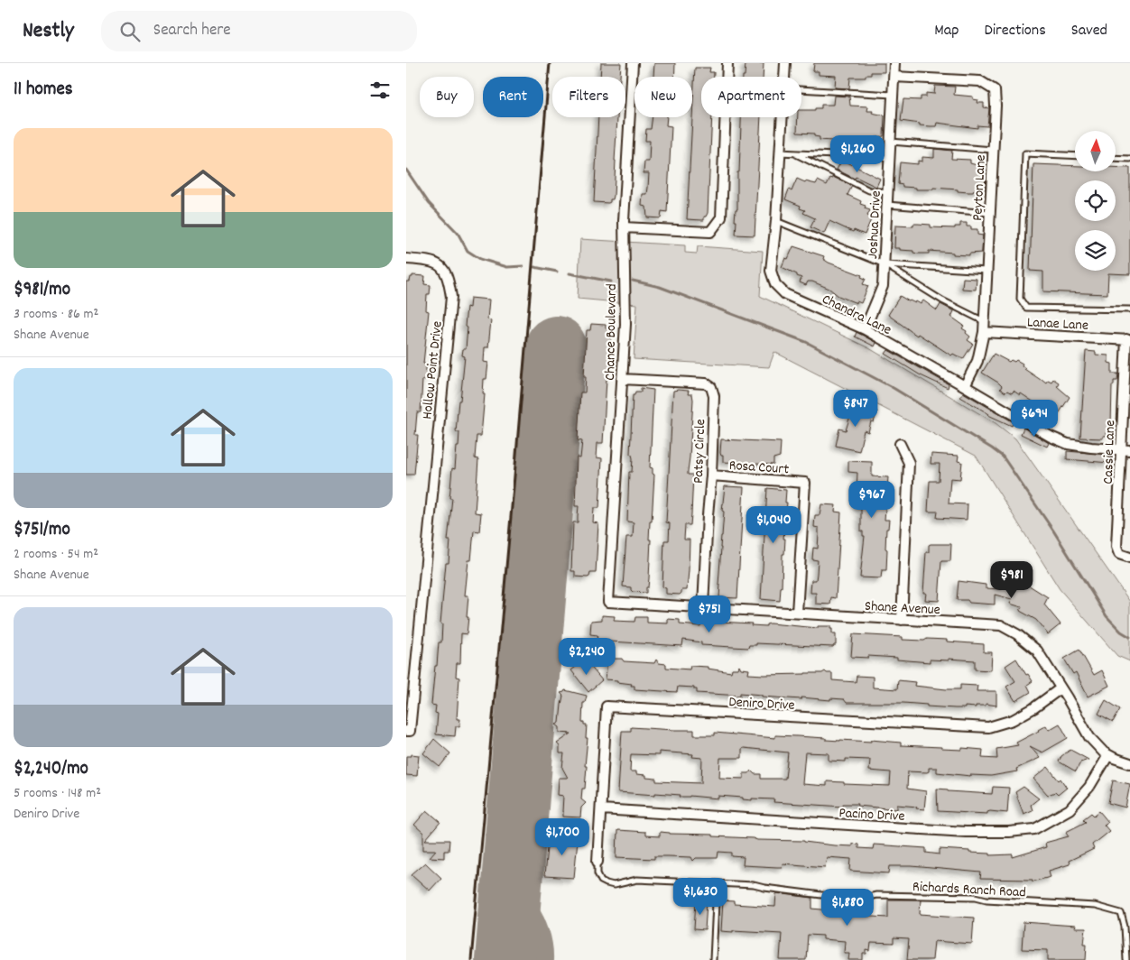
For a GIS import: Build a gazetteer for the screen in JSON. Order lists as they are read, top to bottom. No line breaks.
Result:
{"streets":{"street":["Peyton Lane","Joshua Drive","Chandra Lane","Lanae Lane","Chance Boulevard","Hollow Point Drive","Patsy Circle","Cassie Lane","Rosa Court","Shane Avenue","Deniro Drive","Pacino Drive"],"lane":["Richards Ranch Road"]},"crossings":[["Peyton Lane","Joshua Drive"],["Peyton Lane","Chandra Lane"],["Peyton Lane","Lanae Lane"],["Joshua Drive","Chandra Lane"],["Chandra Lane","Cassie Lane"],["Lanae Lane","Cassie Lane"],["Chance Boulevard","Patsy Circle"],["Chance Boulevard","Shane Avenue"],["Patsy Circle","Rosa Court"],["Patsy Circle","Shane Avenue"],["Rosa Court","Shane Avenue"],["Shane Avenue","Deniro Drive"],["Shane Avenue","Pacino Drive"],["Deniro Drive","Pacino Drive"],["Deniro Drive","Richards Ranch Road"]],"north":"top","page":{"header":"Nestly","search":"Search here","nav":["Map","Directions","Saved"],"heading":"11 homes","chip":["Buy","Rent","Filters","New","Apartment"],"list":[{"name":"$981/mo","note":"3 rooms · 86 m² · Shane Avenue"},{"name":"$751/mo","note":"2 rooms · 54 m² · Shane Avenue"},{"name":"$2,240/mo","note":"5 rooms · 148 m² · Deniro Drive"}],"price":["$1,260","$847","$694","$967","$1,040","$981","$751","$2,240","$1,700","$1,630","$1,880"]}}
